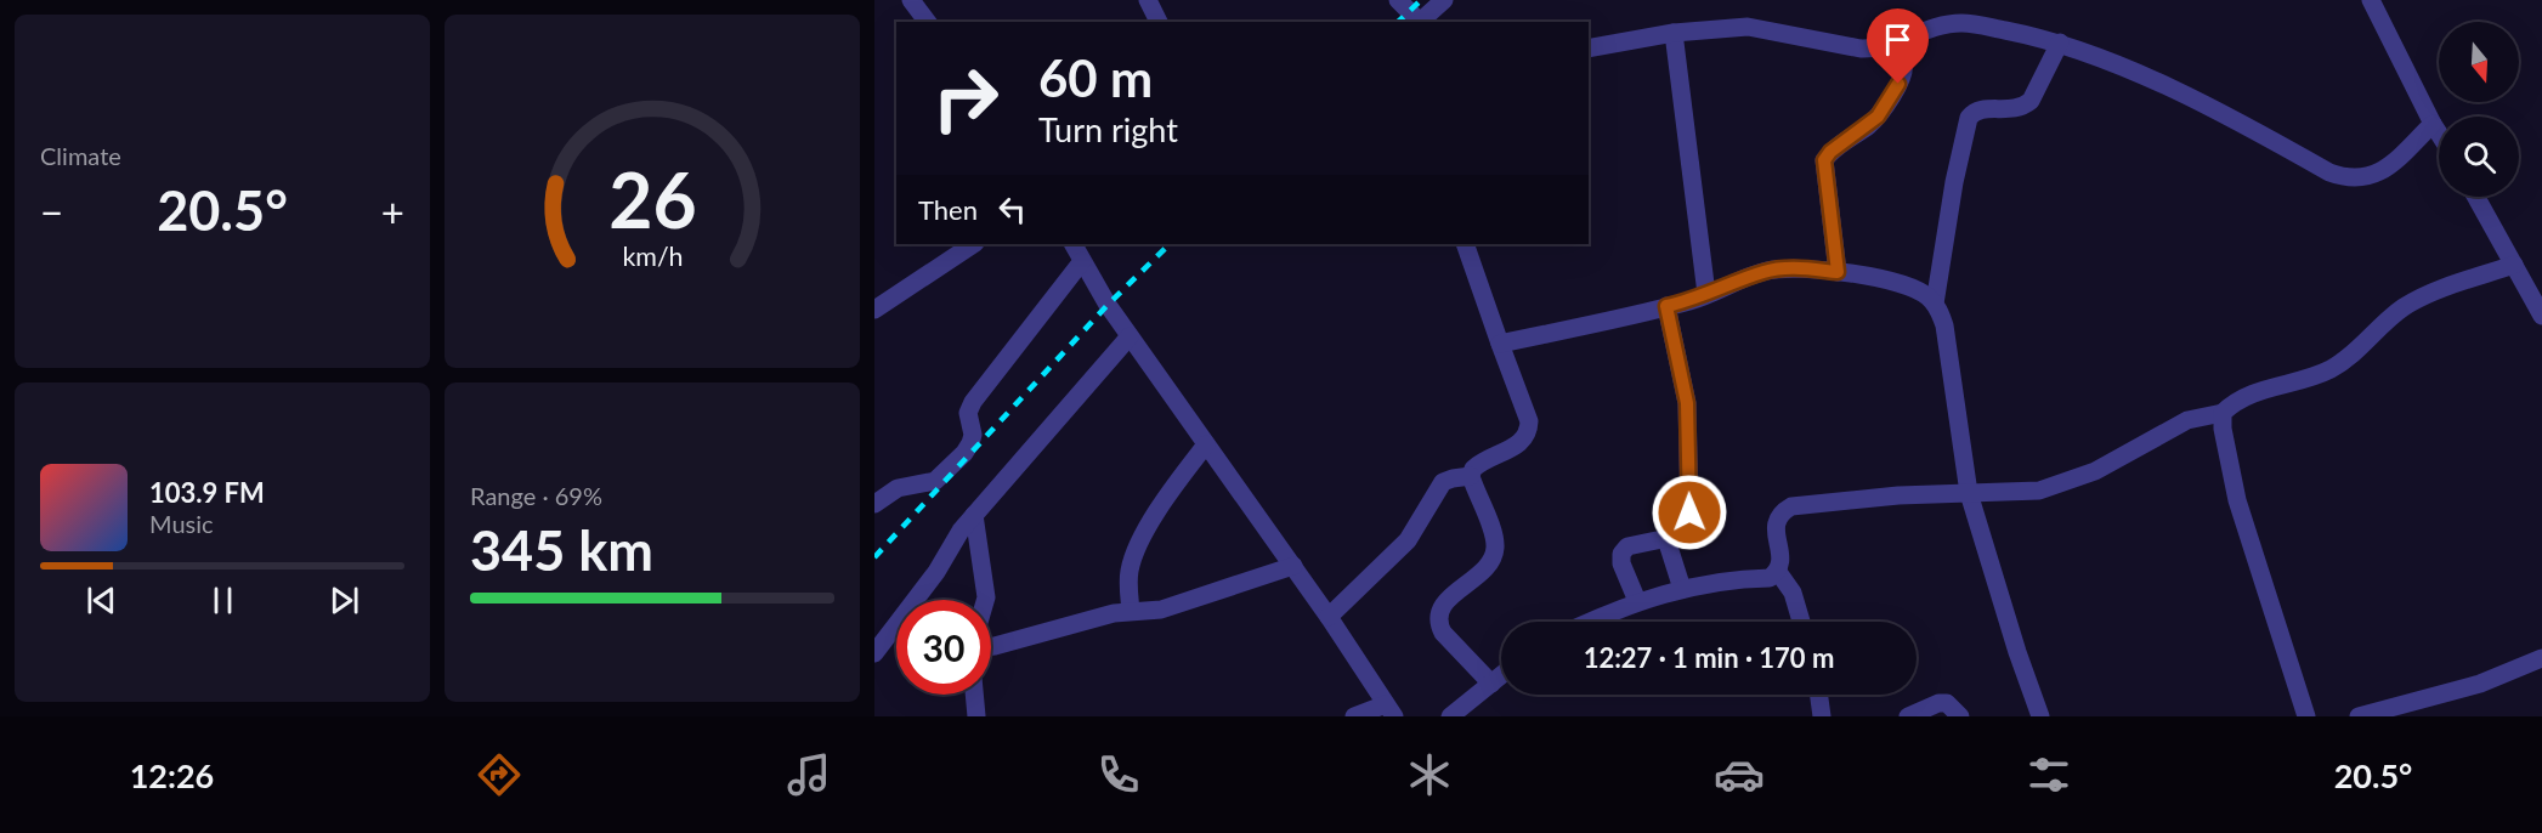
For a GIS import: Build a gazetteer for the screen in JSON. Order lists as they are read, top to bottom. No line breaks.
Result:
{"north":"bottom","page":{"tile":["Climate",["Range · 69%","345 km"]],"turn":["60 m","Turn right"],"then":"Then","heat":["−","20.5°","+"],"song":["103.9 FM","Music"],"limit":"30","trip":"12:27 · 1 min · 170 m","tabs":["12:26","20.5°"],"gauge":["26","km/h"]}}
